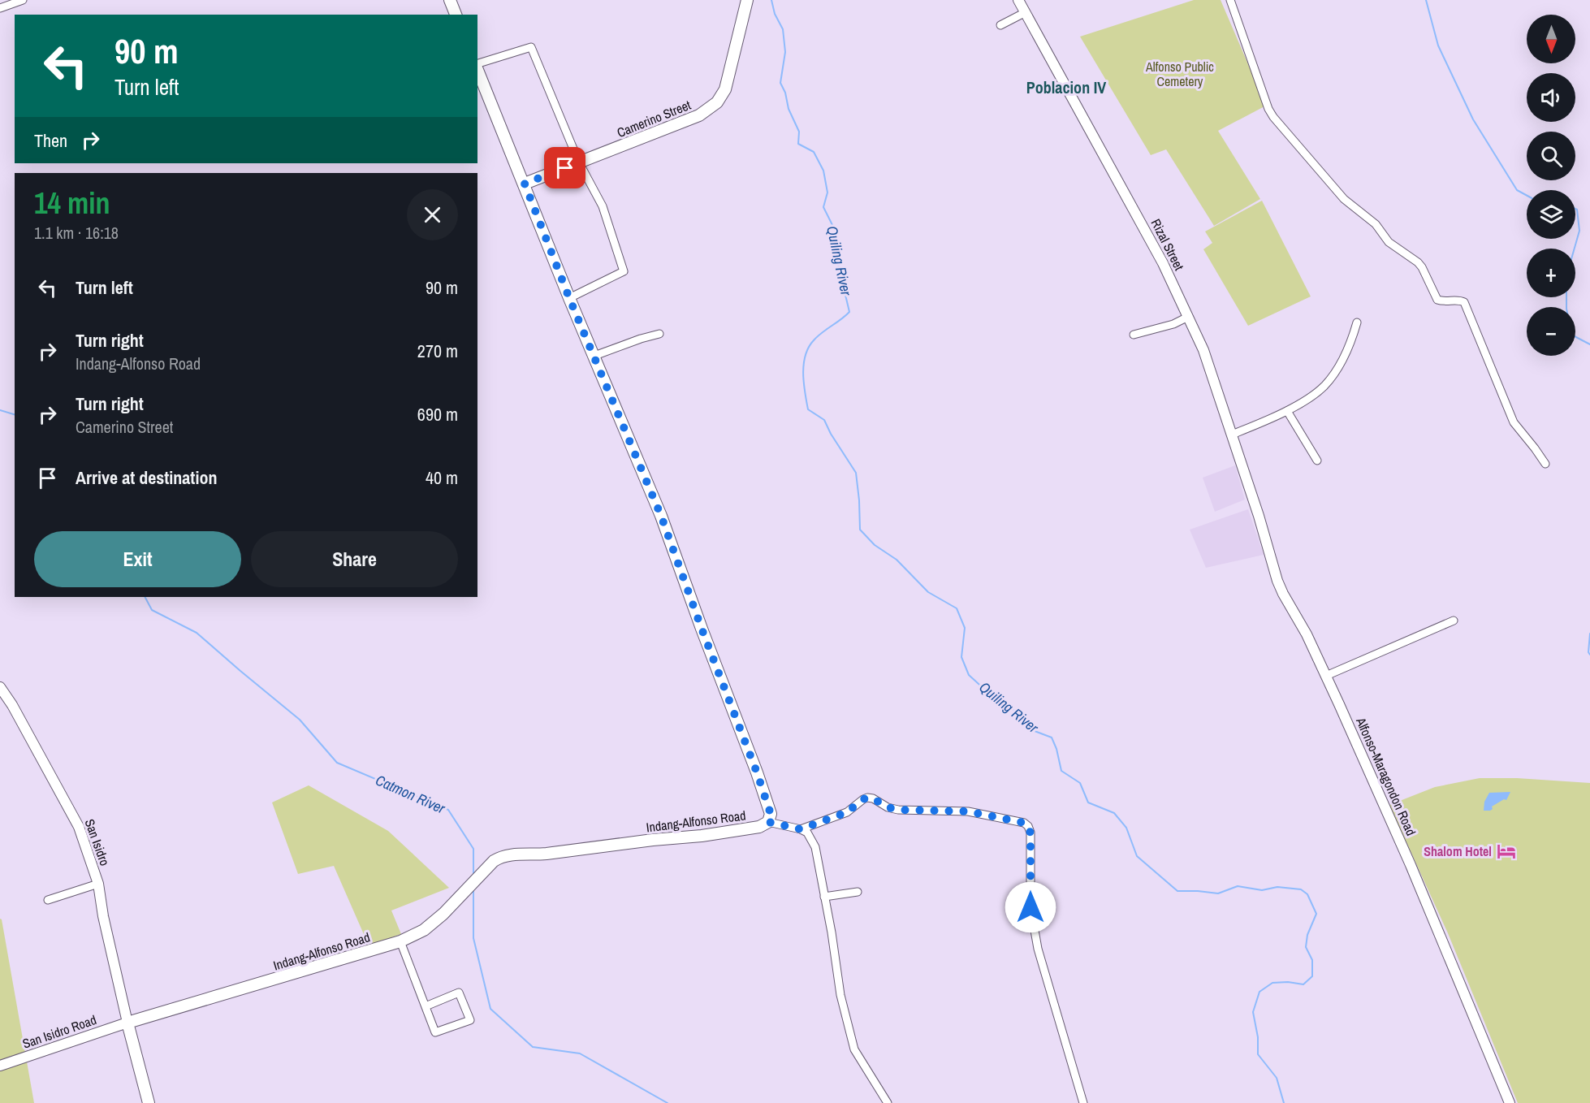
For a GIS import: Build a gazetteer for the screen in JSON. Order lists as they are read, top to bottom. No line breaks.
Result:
{"streets":{"main road":["Camerino Street","Indang-Alfonso Road"],"street":["Rizal Street","Alfonso-Maragondon Road","San Isidro","San Isidro Road"]},"crossings":[["Rizal Street","Alfonso-Maragondon Road"],["Indang-Alfonso Road","San Isidro"],["Indang-Alfonso Road","San Isidro Road"],["San Isidro","San Isidro Road"]],"districts":["Poblacion IV"],"water":["Quiling River","Catmon River"],"parks":["Alfonso Public Cemetery"],"places":{"hotel":["Shalom Hotel"]},"north":"bottom","page":{"map_buttons":["+","−"],"turn":["90 m","Turn left"],"then":"Then","heading":["14 min","1.1 km · 16:18"],"list":[{"name":"Turn left","value":"90 m"},{"name":"Turn right","note":"Indang-Alfonso Road","value":"270 m"},{"name":"Turn right","note":"Camerino Street","value":"690 m"},{"name":"Arrive at destination","value":"40 m"}],"buttons":["Exit","Share"]}}
